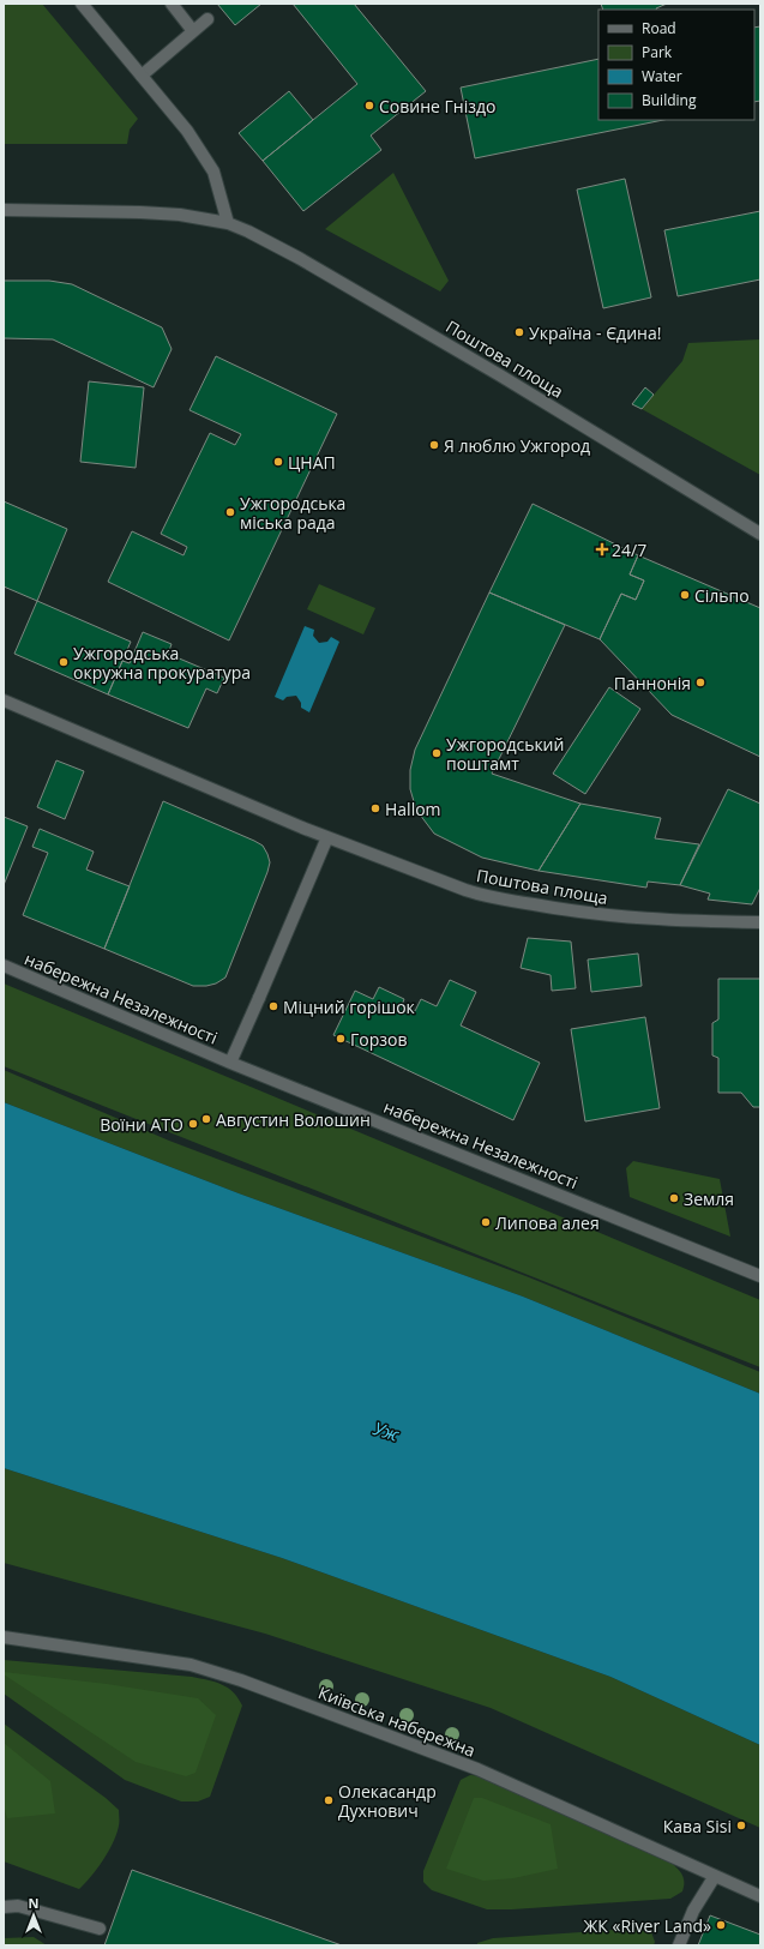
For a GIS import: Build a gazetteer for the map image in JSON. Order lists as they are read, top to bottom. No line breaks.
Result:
{"streets":{"street":["Поштова площа","набережна Незалежності","Київська набережна"]},"water":["Уж"],"places":{"other":["Совине Гніздо","Україна - Єдина!","Я люблю Ужгород","ЦНАП","Ужгородська міська рада","Сільпо","Ужгородська окружна прокуратура","Паннонія","Ужгородський поштамт","Hallom","Міцний горішок","Горзов","Августин Волошин","Воїни АТО","Земля","Липова алея","Олекасандр Духнович","Кава Sisi","ЖК «River Land»"],"health":["24/7"]},"legend":["Road","Park","Water","Building"],"north":"top"}
